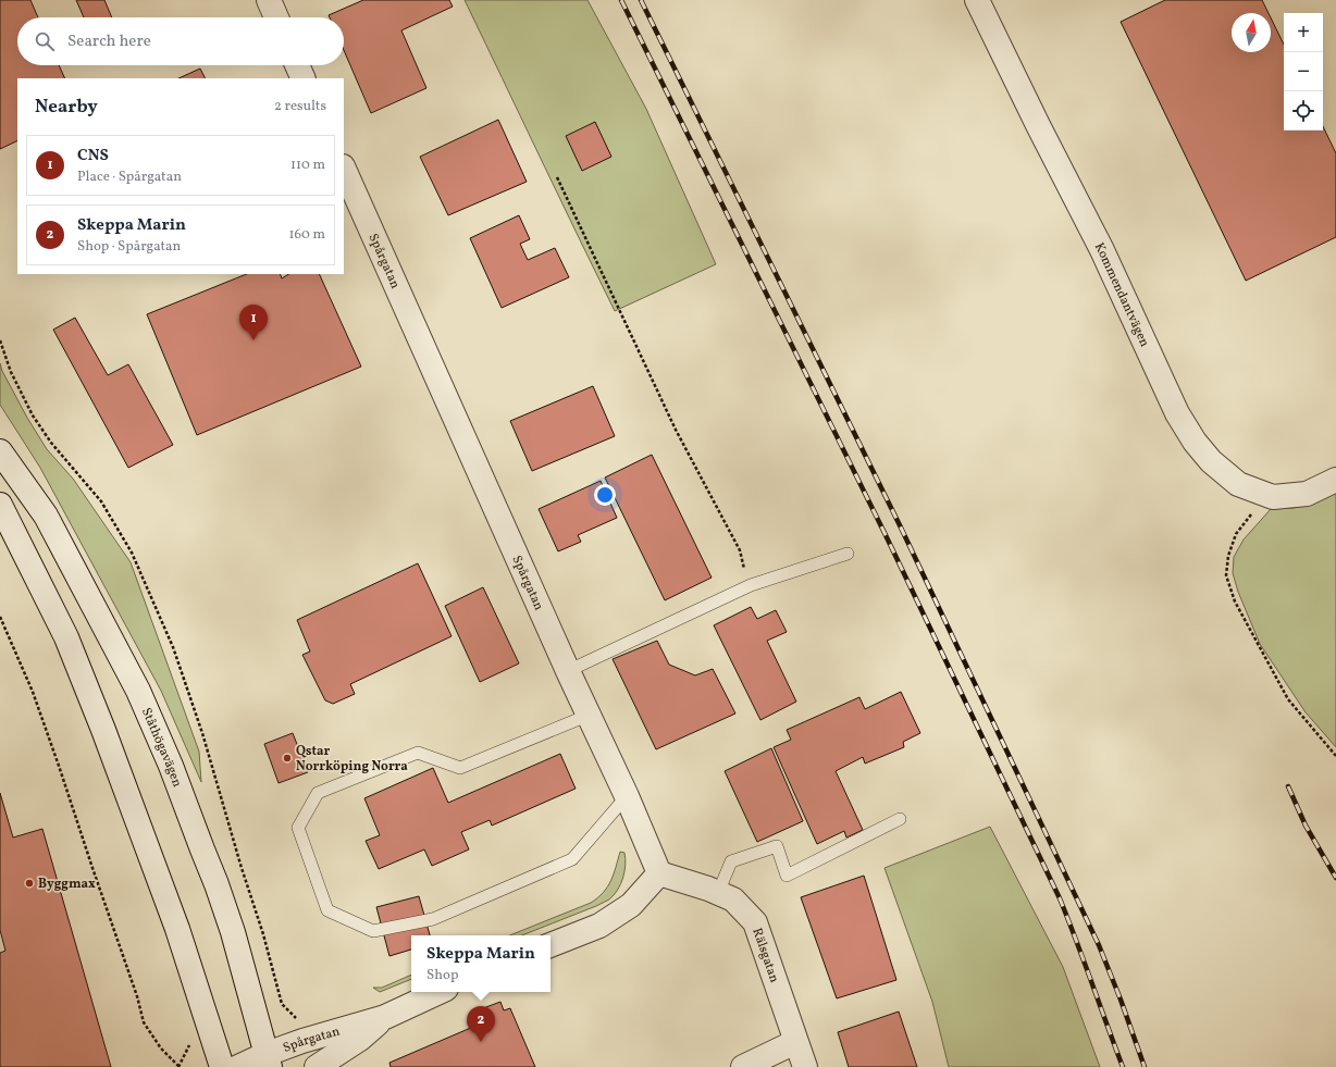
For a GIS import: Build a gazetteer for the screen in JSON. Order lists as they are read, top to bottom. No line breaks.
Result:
{"streets":{"street":["Spårgatan","Kommendantvägen","Ståthögavägen","Rälsgatan"]},"crossings":[["Spårgatan","Ståthögavägen"],["Spårgatan","Rälsgatan"]],"places":["Qstar Norrköping Norra","Byggmax"],"north":"top","page":{"map_buttons":["+","−"],"search":"Search here","heading":["Nearby","2 results"],"list":[{"mark":"1","name":"CNS","note":"Place · Spårgatan","value":"110 m"},{"mark":"2","name":"Skeppa Marin","note":"Shop · Spårgatan","value":"160 m"}],"pins":["1","2"],"popup":["Skeppa Marin","Shop"]}}
